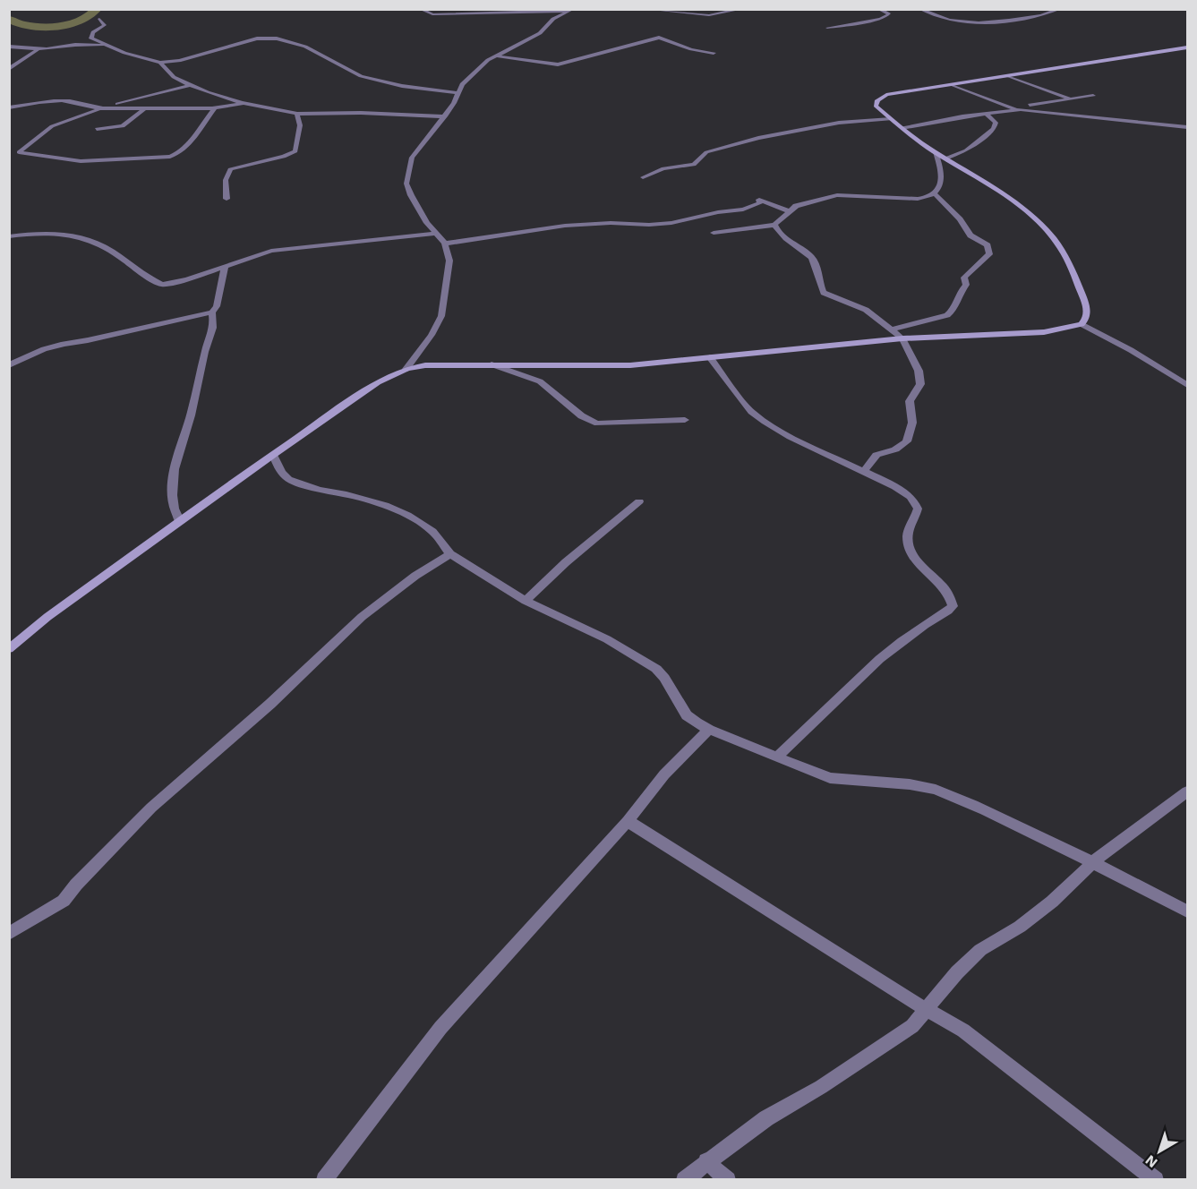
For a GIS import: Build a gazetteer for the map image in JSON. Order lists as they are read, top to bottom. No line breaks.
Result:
{"north":"bottom left"}
